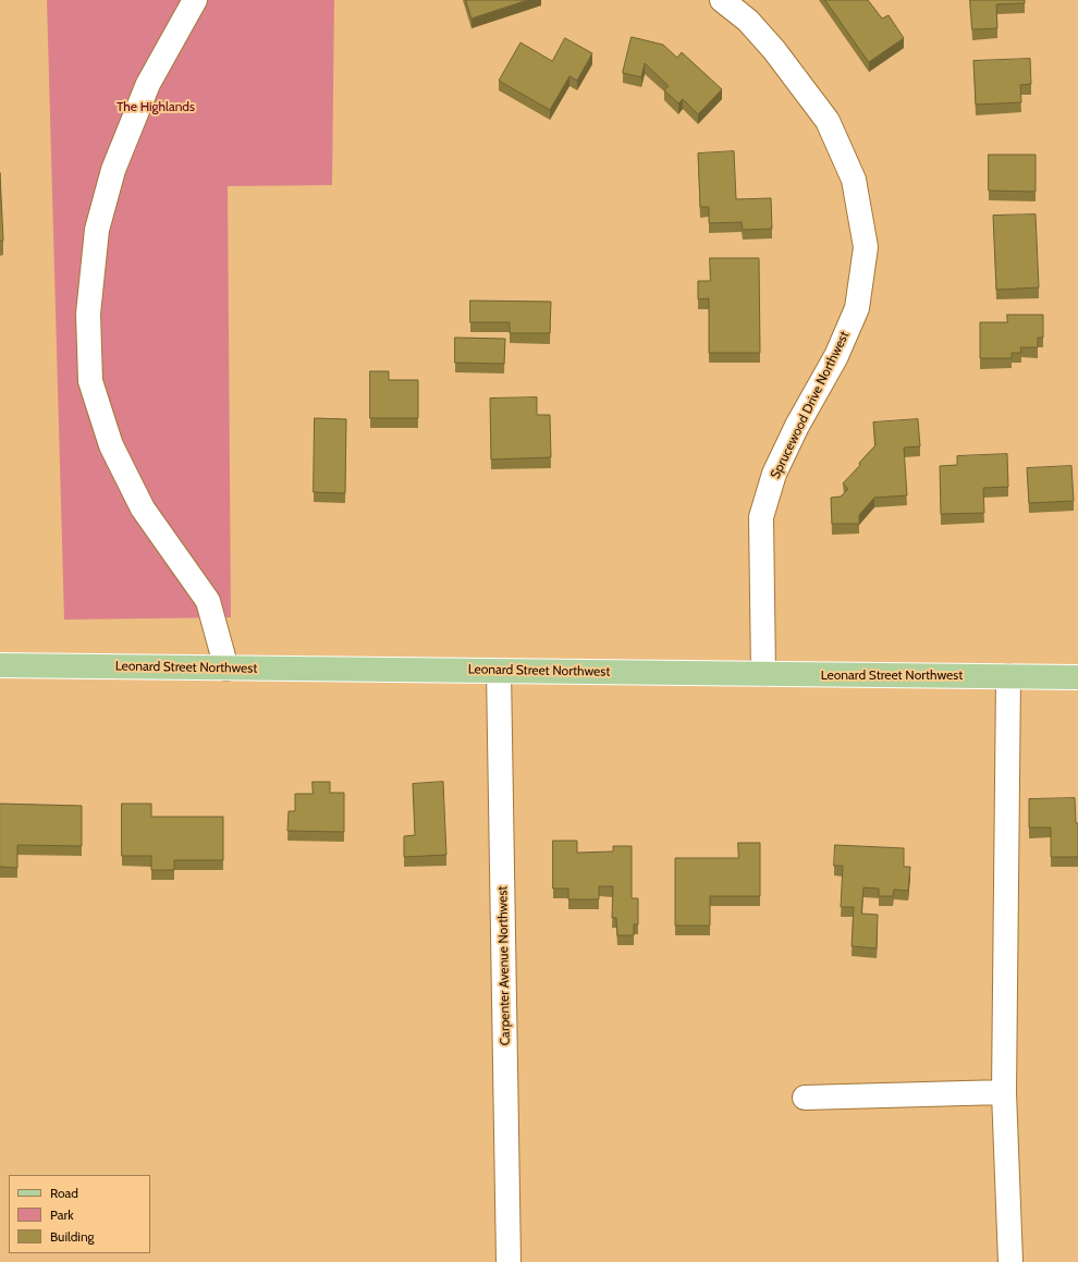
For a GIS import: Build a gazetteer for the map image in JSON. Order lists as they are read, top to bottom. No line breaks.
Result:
{"streets":{"main road":["Leonard Street Northwest"],"street":["Sprucewood Drive Northwest","Carpenter Avenue Northwest"]},"crossings":[["Sprucewood Drive Northwest","Leonard Street Northwest"],["Leonard Street Northwest","Carpenter Avenue Northwest"]],"parks":["The Highlands"],"legend":["Road","Park","Building"]}
